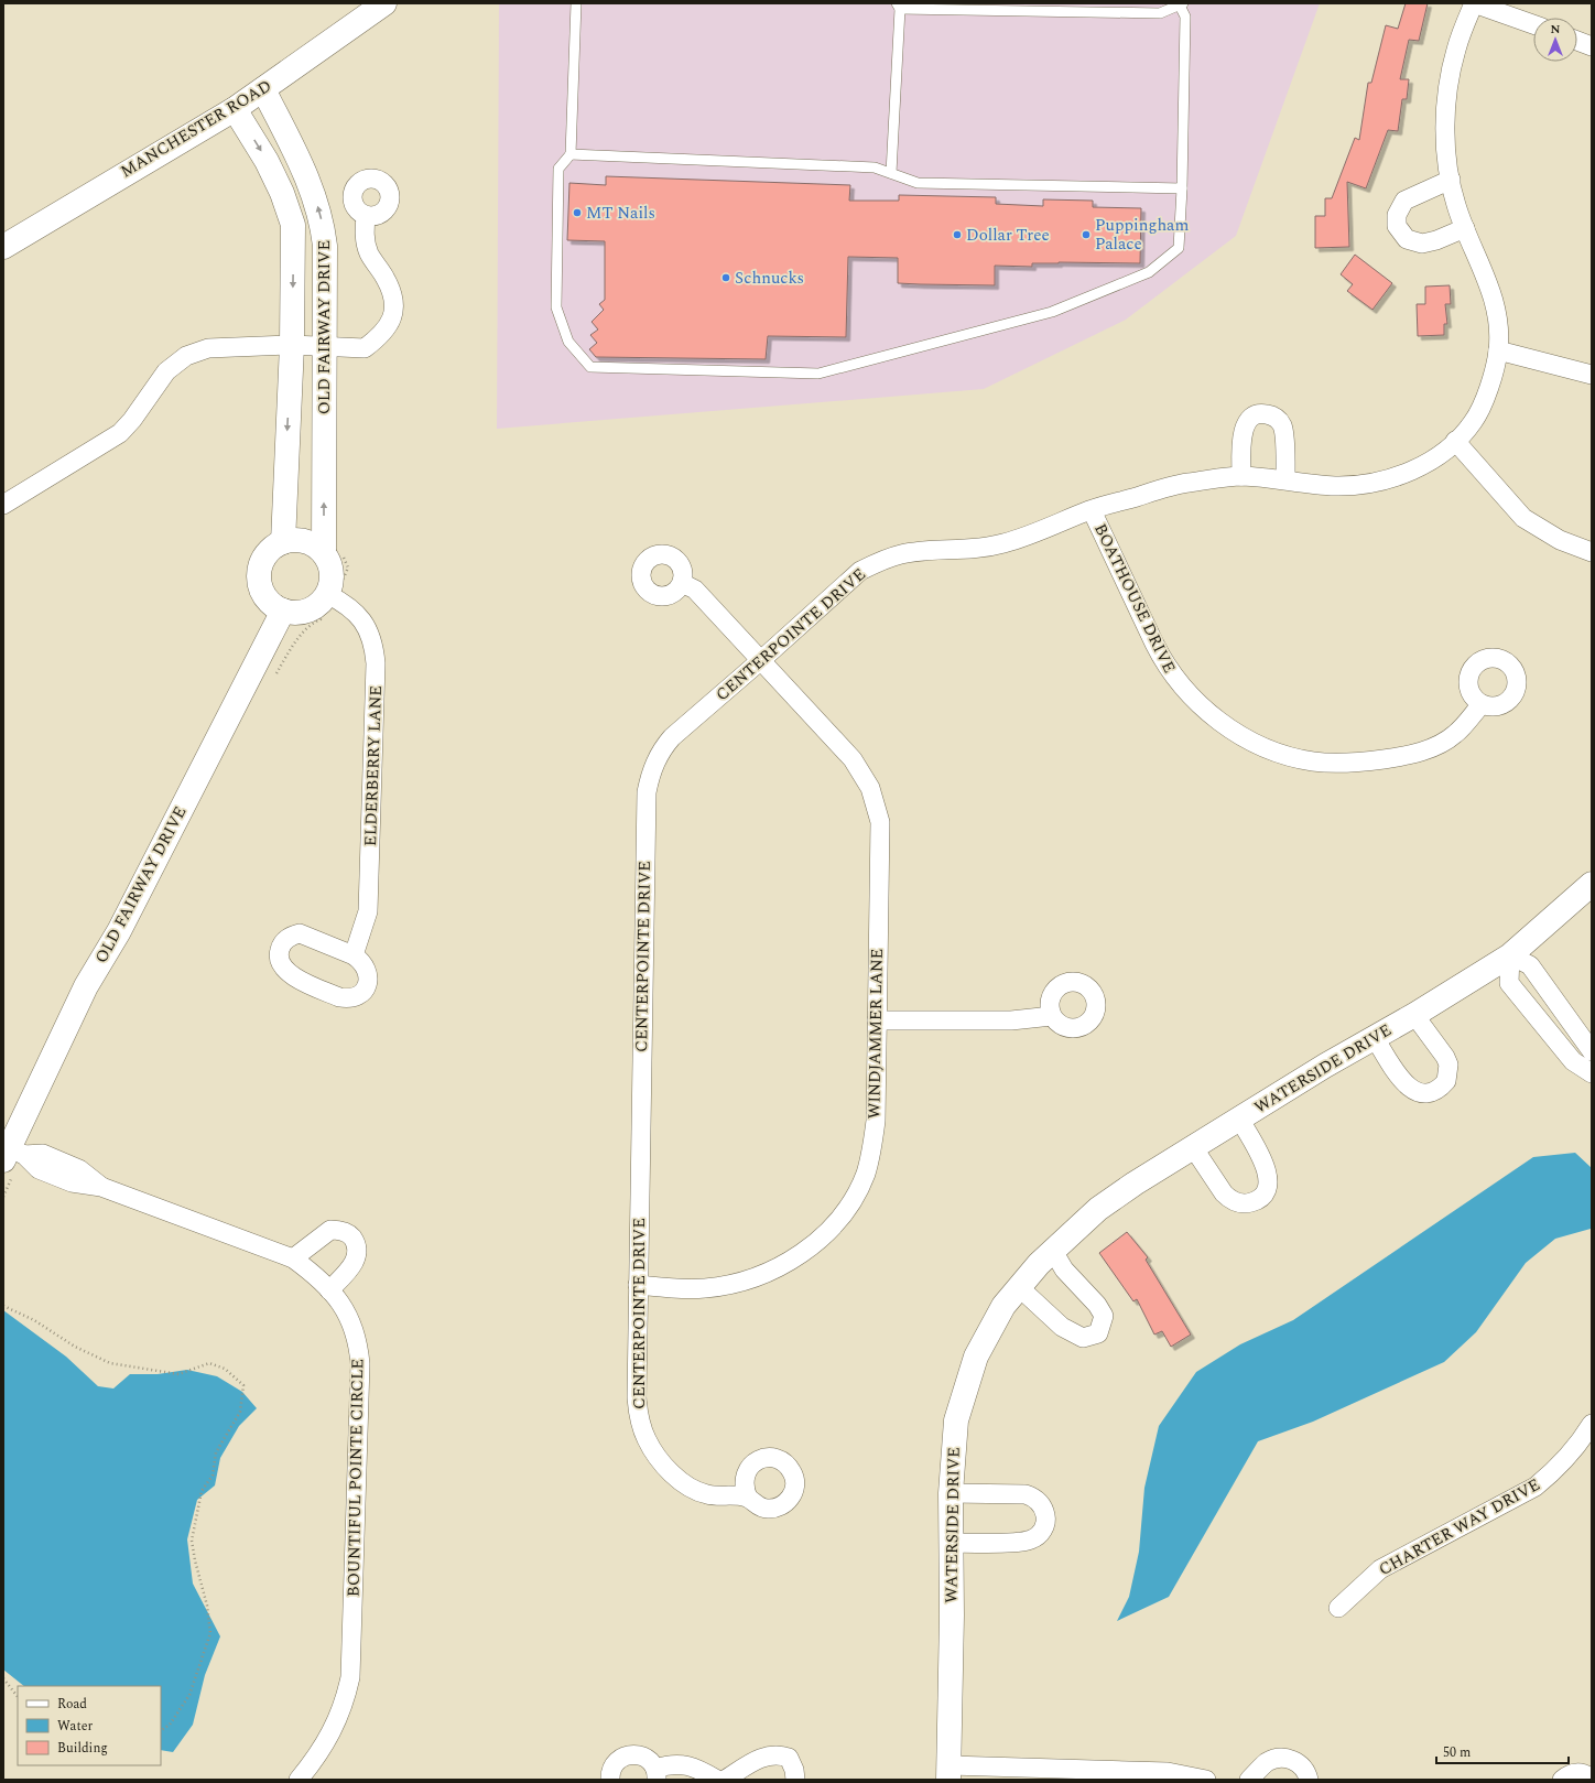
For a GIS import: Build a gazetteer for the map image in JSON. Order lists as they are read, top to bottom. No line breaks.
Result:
{"streets":{"street":["MANCHESTER ROAD","OLD FAIRWAY DRIVE","BOATHOUSE DRIVE","CENTERPOINTE DRIVE","ELDERBERRY LANE","WINDJAMMER LANE","WATERSIDE DRIVE","BOUNTIFUL POINTE CIRCLE","CHARTER WAY DRIVE"]},"crossings":[["MANCHESTER ROAD","OLD FAIRWAY DRIVE"],["OLD FAIRWAY DRIVE","ELDERBERRY LANE"],["OLD FAIRWAY DRIVE","BOUNTIFUL POINTE CIRCLE"],["BOATHOUSE DRIVE","CENTERPOINTE DRIVE"],["CENTERPOINTE DRIVE","WINDJAMMER LANE"]],"places":["MT Nails","Dollar Tree","Puppingham Palace","Schnucks"],"legend":["Road","Water","Building"],"scale_bar":"50 m","north":"top"}
